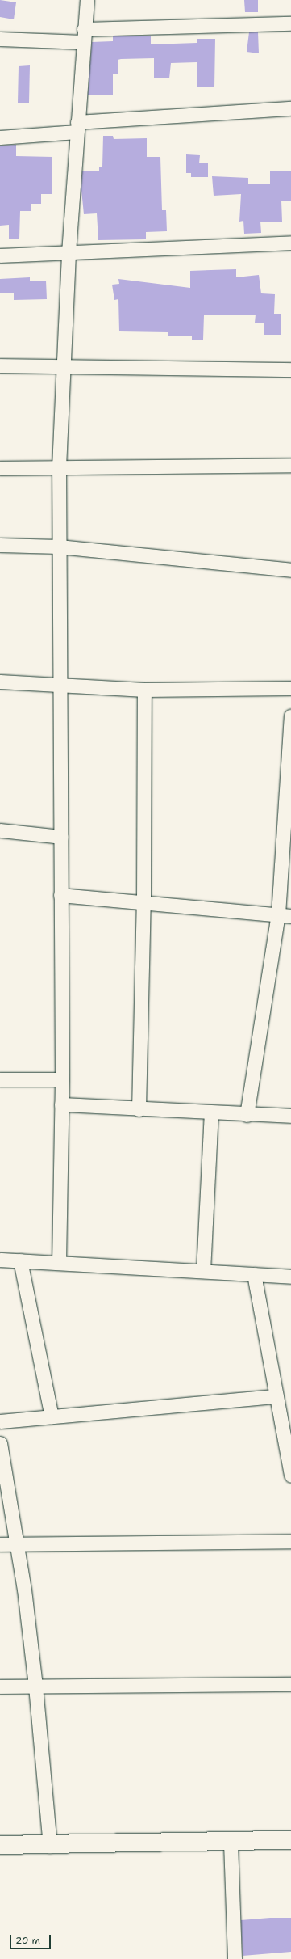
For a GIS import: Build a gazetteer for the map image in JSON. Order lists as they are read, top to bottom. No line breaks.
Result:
{"scale_bar":"20 m"}
